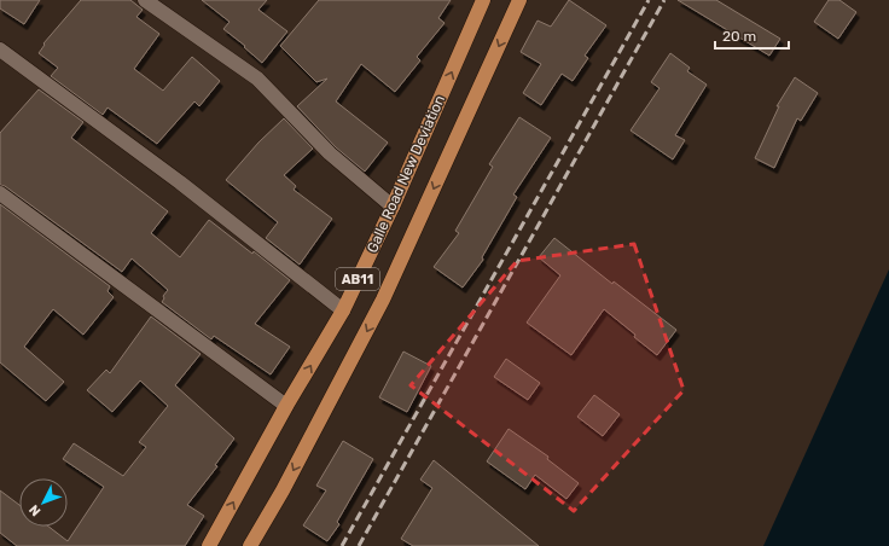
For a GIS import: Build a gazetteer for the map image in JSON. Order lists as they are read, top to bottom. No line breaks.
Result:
{"streets":{"main road":["Galle Road New Deviation","AB11"]},"scale_bar":"20 m","north":"bottom left"}
